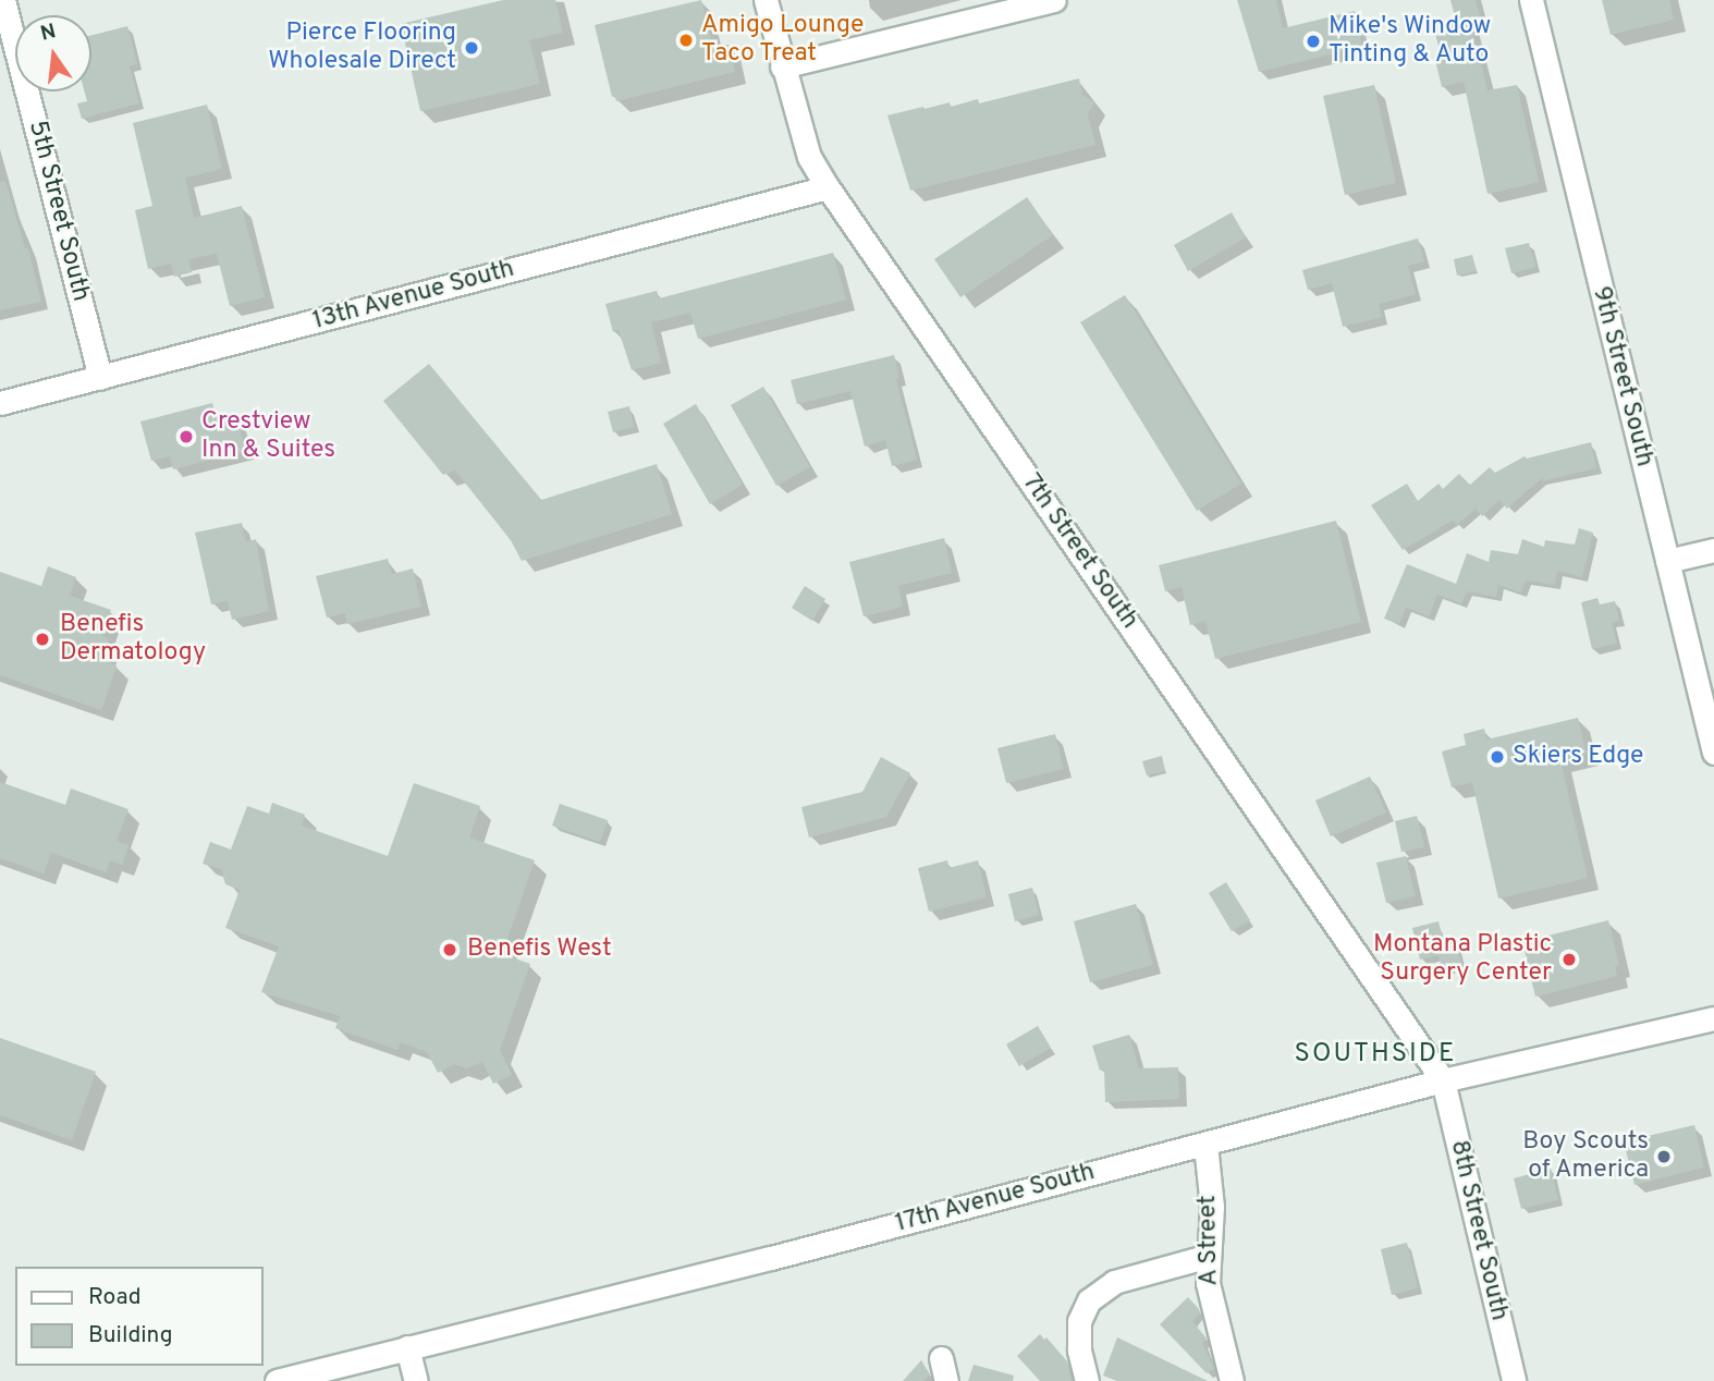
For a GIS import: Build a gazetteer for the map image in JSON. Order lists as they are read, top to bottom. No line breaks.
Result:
{"streets":{"street":["5th Street South","13th Avenue South","9th Street South","7th Street South","17th Avenue South","8th Street South","A Street"]},"crossings":[["5th Street South","13th Avenue South"],["13th Avenue South","7th Street South"],["7th Street South","17th Avenue South"],["7th Street South","8th Street South"],["17th Avenue South","8th Street South"],["17th Avenue South","A Street"]],"districts":["SOUTHSIDE"],"places":["Amigo Lounge Taco Treat","Mike's Window Tinting & Auto","Pierce Flooring Wholesale Direct","Crestview Inn & Suites","Benefis Dermatology","Skiers Edge","Benefis West","Montana Plastic Surgery Center","Boy Scouts of America"],"legend":["Road","Building"],"north":"top"}
